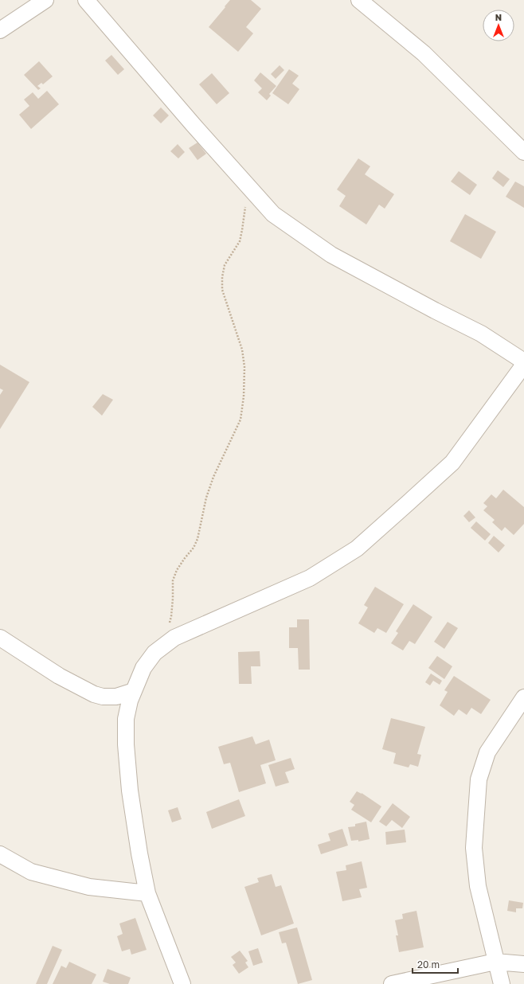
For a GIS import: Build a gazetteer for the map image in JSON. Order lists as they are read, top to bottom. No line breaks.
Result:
{"scale_bar":"20 m","north":"top"}
